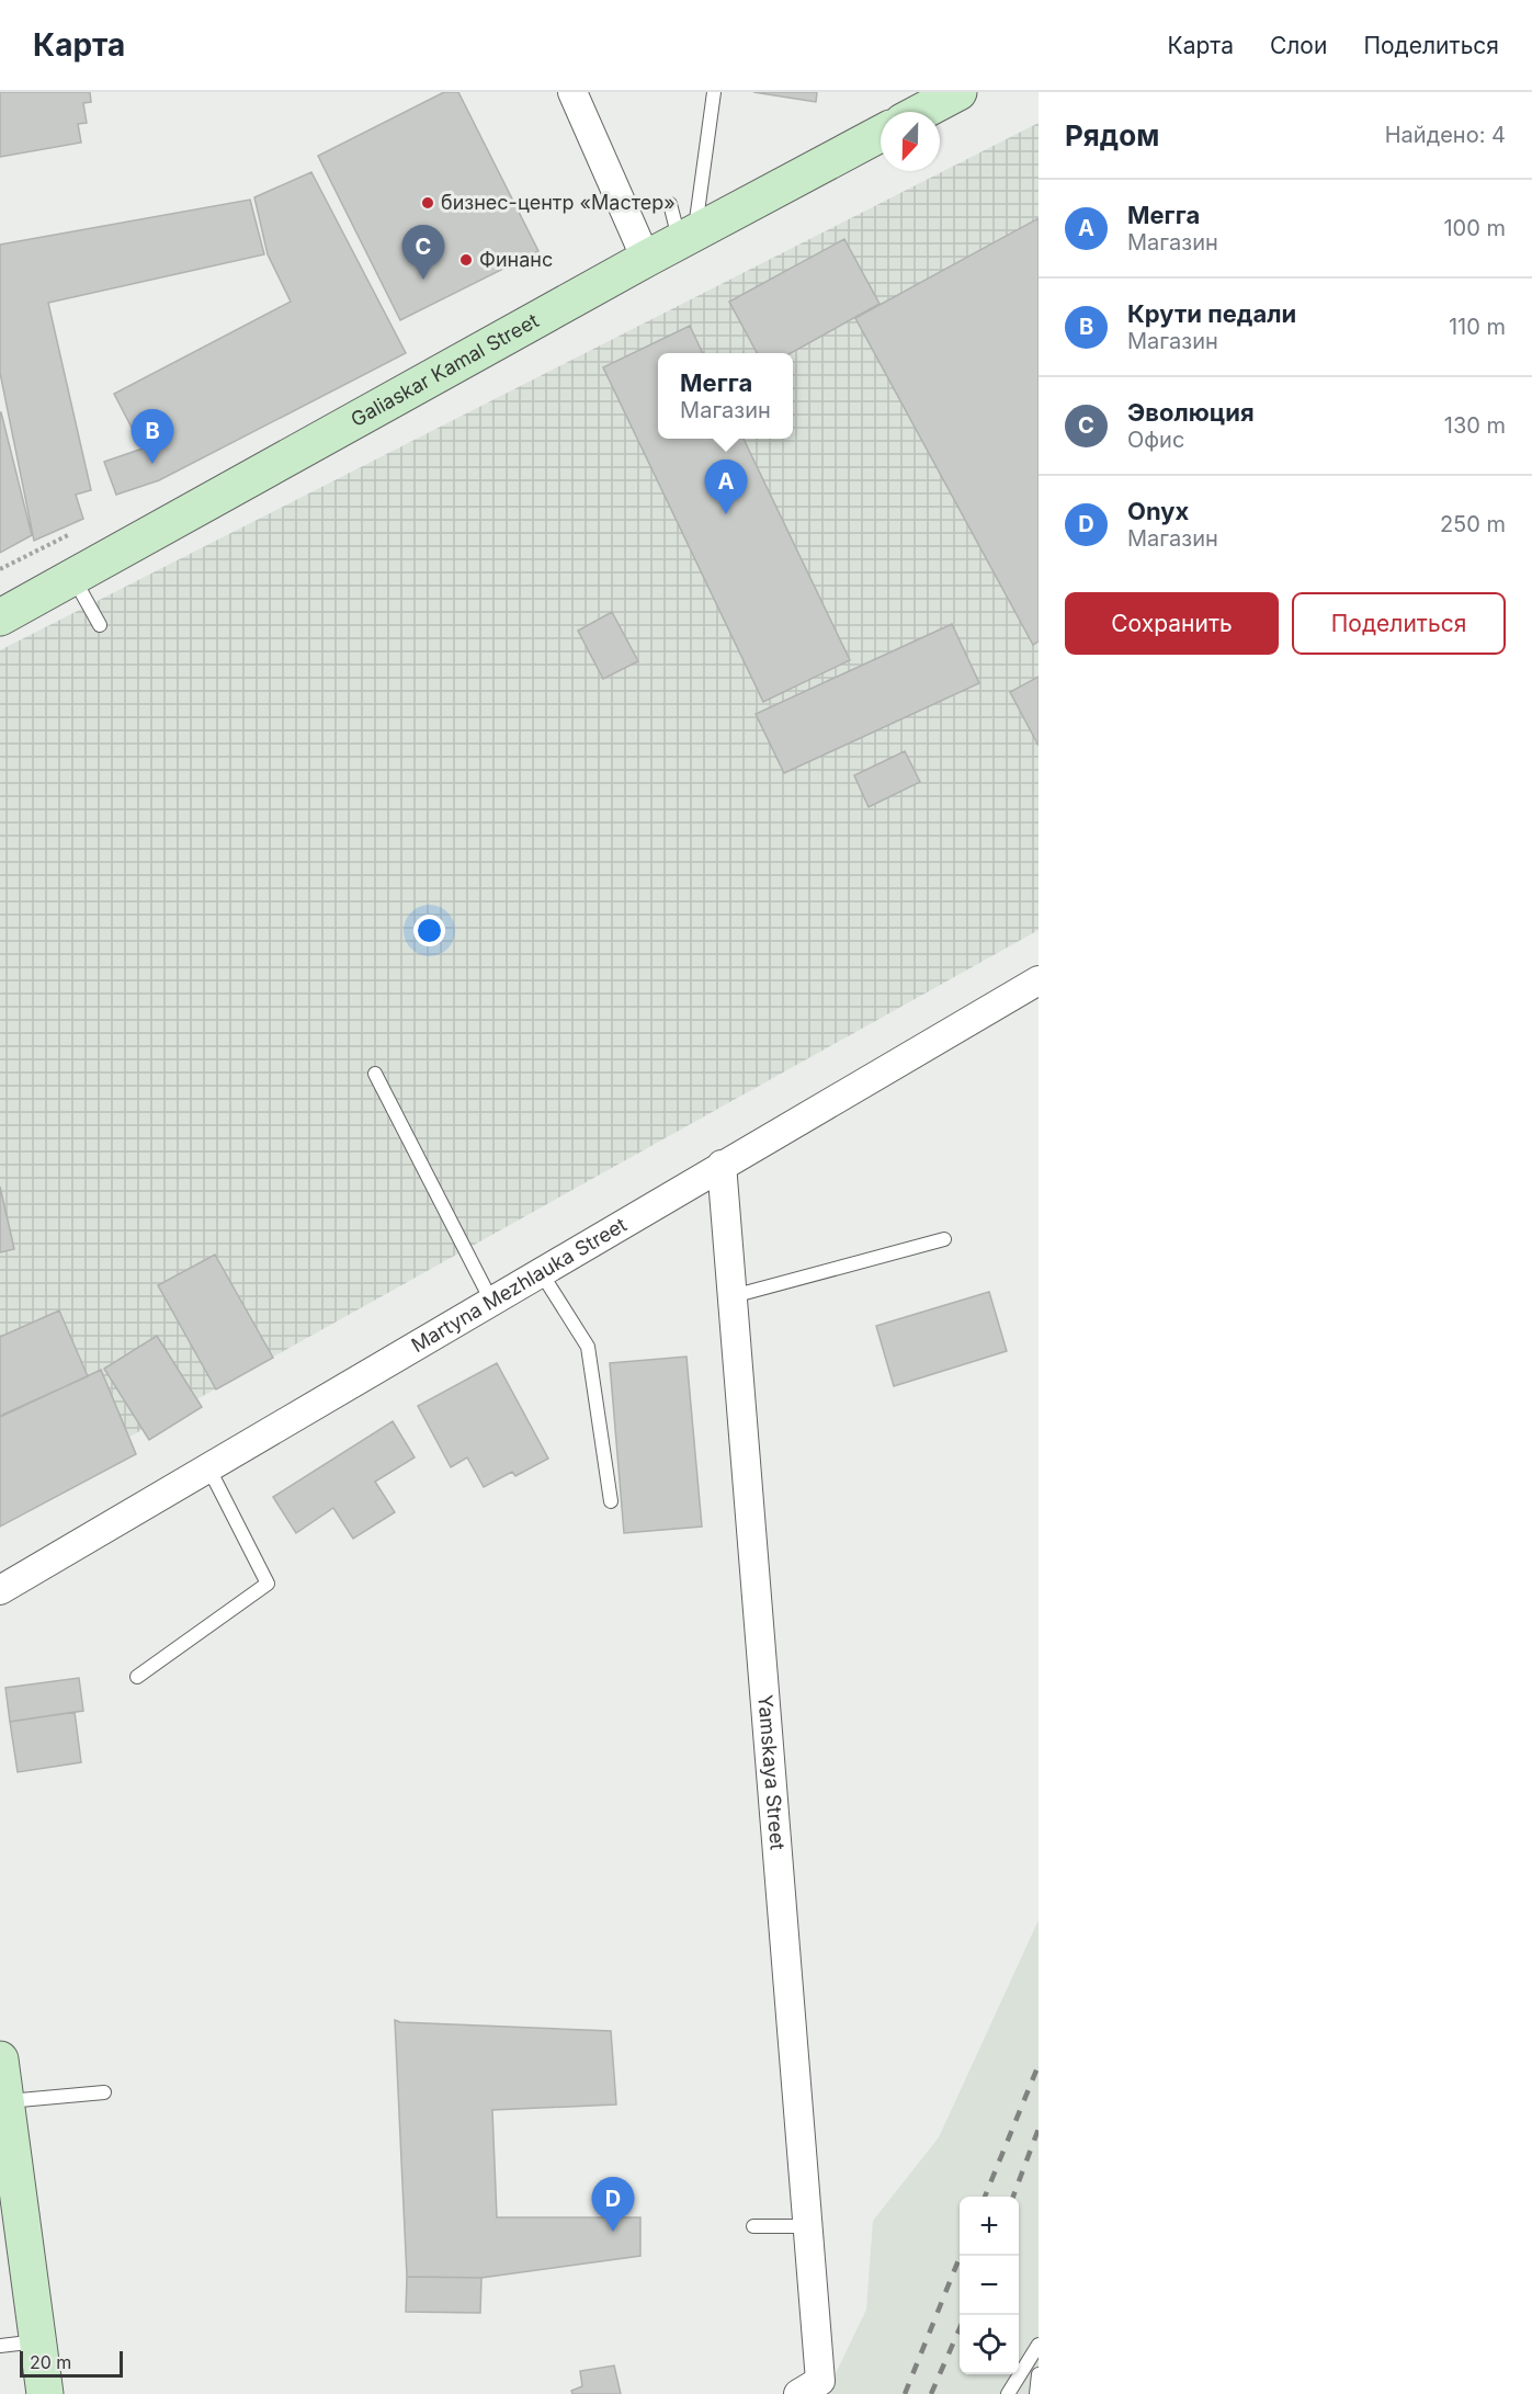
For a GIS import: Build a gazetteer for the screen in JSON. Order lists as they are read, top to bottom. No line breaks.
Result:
{"streets":{"street":["Galiaskar Kamal Street","Martyna Mezhlauka Street","Yamskaya Street"]},"crossings":[["Martyna Mezhlauka Street","Yamskaya Street"]],"places":["бизнес-центр «Мастер»","Финанс"],"scale_bar":"20 m","north":"bottom","page":{"header":"Карта","nav":["Карта","Слои","Поделиться"],"heading":["Рядом","Найдено: 4"],"list":[{"mark":"A","name":"Мегга","note":"Магазин","value":"100 m"},{"mark":"B","name":"Крути педали","note":"Магазин","value":"110 m"},{"mark":"C","name":"Эволюция","note":"Офис","value":"130 m"},{"mark":"D","name":"Onyx","note":"Магазин","value":"250 m"}],"pins":["C","B","A","D"],"popup":["Мегга","Магазин"],"buttons":["Сохранить","Поделиться"],"map_buttons":["+","−"],"scale":"20 m"}}
